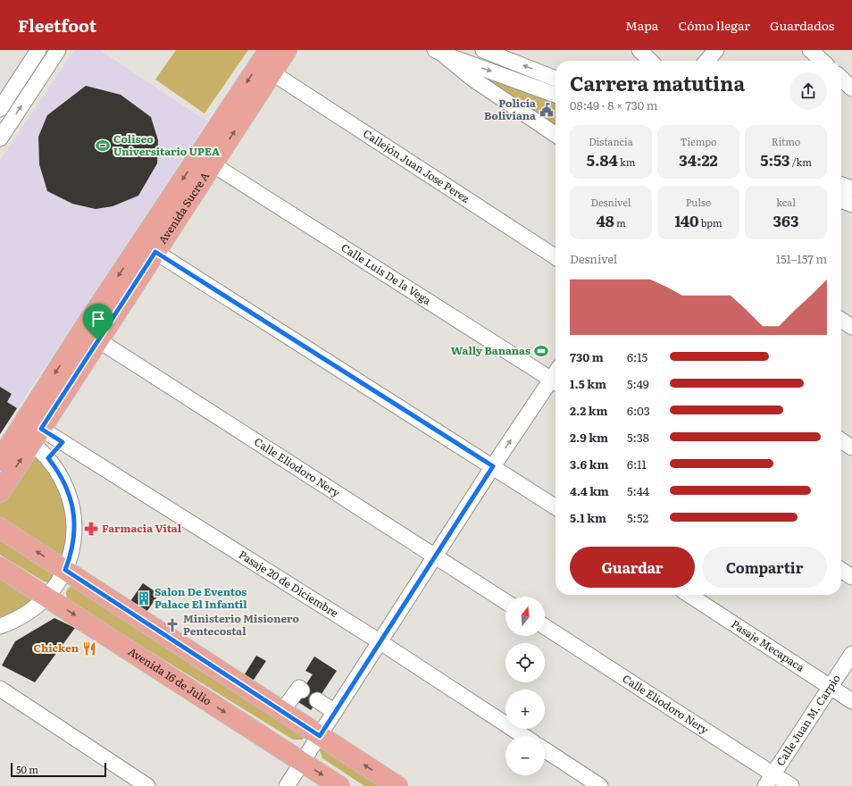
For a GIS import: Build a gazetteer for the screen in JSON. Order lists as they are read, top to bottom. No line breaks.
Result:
{"streets":{"main road":["Avenida Sucre A","Avenida 16 de Julio"],"street":["Callejón Juan Jose Perez","Calle Luis De la Vega","Calle Eliodoro Nery","Pasaje 20 de Diciembre","Pasaje Mecapaca","Calle Juan M. Carpio"]},"crossings":[["Callejón Juan Jose Perez","Avenida Sucre A"],["Avenida Sucre A","Calle Luis De la Vega"],["Avenida Sucre A","Calle Eliodoro Nery"],["Avenida Sucre A","Pasaje 20 de Diciembre"],["Calle Eliodoro Nery","Calle Juan M. Carpio"],["Pasaje Mecapaca","Calle Juan M. Carpio"]],"places":{"public building":["Policía Boliviana"],"sports":["Coliseo Universitario UPEA","Wally Bananas"],"pharmacy":["Farmacia Vital"],"building":["Salon De Eventos Palace El Infantil"],"church":["Ministerio Misionero Pentecostal"],"restaurant":["Chicken"]},"scale_bar":"50 m","north":"top","page":{"header":"Fleetfoot","nav":["Mapa","Cómo llegar","Guardados"],"heading":["Carrera matutina","08:49 · 8 × 730 m"],"stats":[["Distancia","5.84 km"],["Tiempo","34:22"],["Ritmo","5:53 /km"],["Desnivel","48 m"],["Pulso","140 bpm"],["kcal","363"]],"chart":["Desnivel","151–157 m"],"list":[{"name":"730 m","note":"6:15"},{"name":"1.5 km","note":"5:49"},{"name":"2.2 km","note":"6:03"},{"name":"2.9 km","note":"5:38"},{"name":"3.6 km","note":"6:11"},{"name":"4.4 km","note":"5:44"},{"name":"5.1 km","note":"5:52"}],"buttons":["Guardar","Compartir"],"map_buttons":["+","−"],"scale":"50 m"}}
